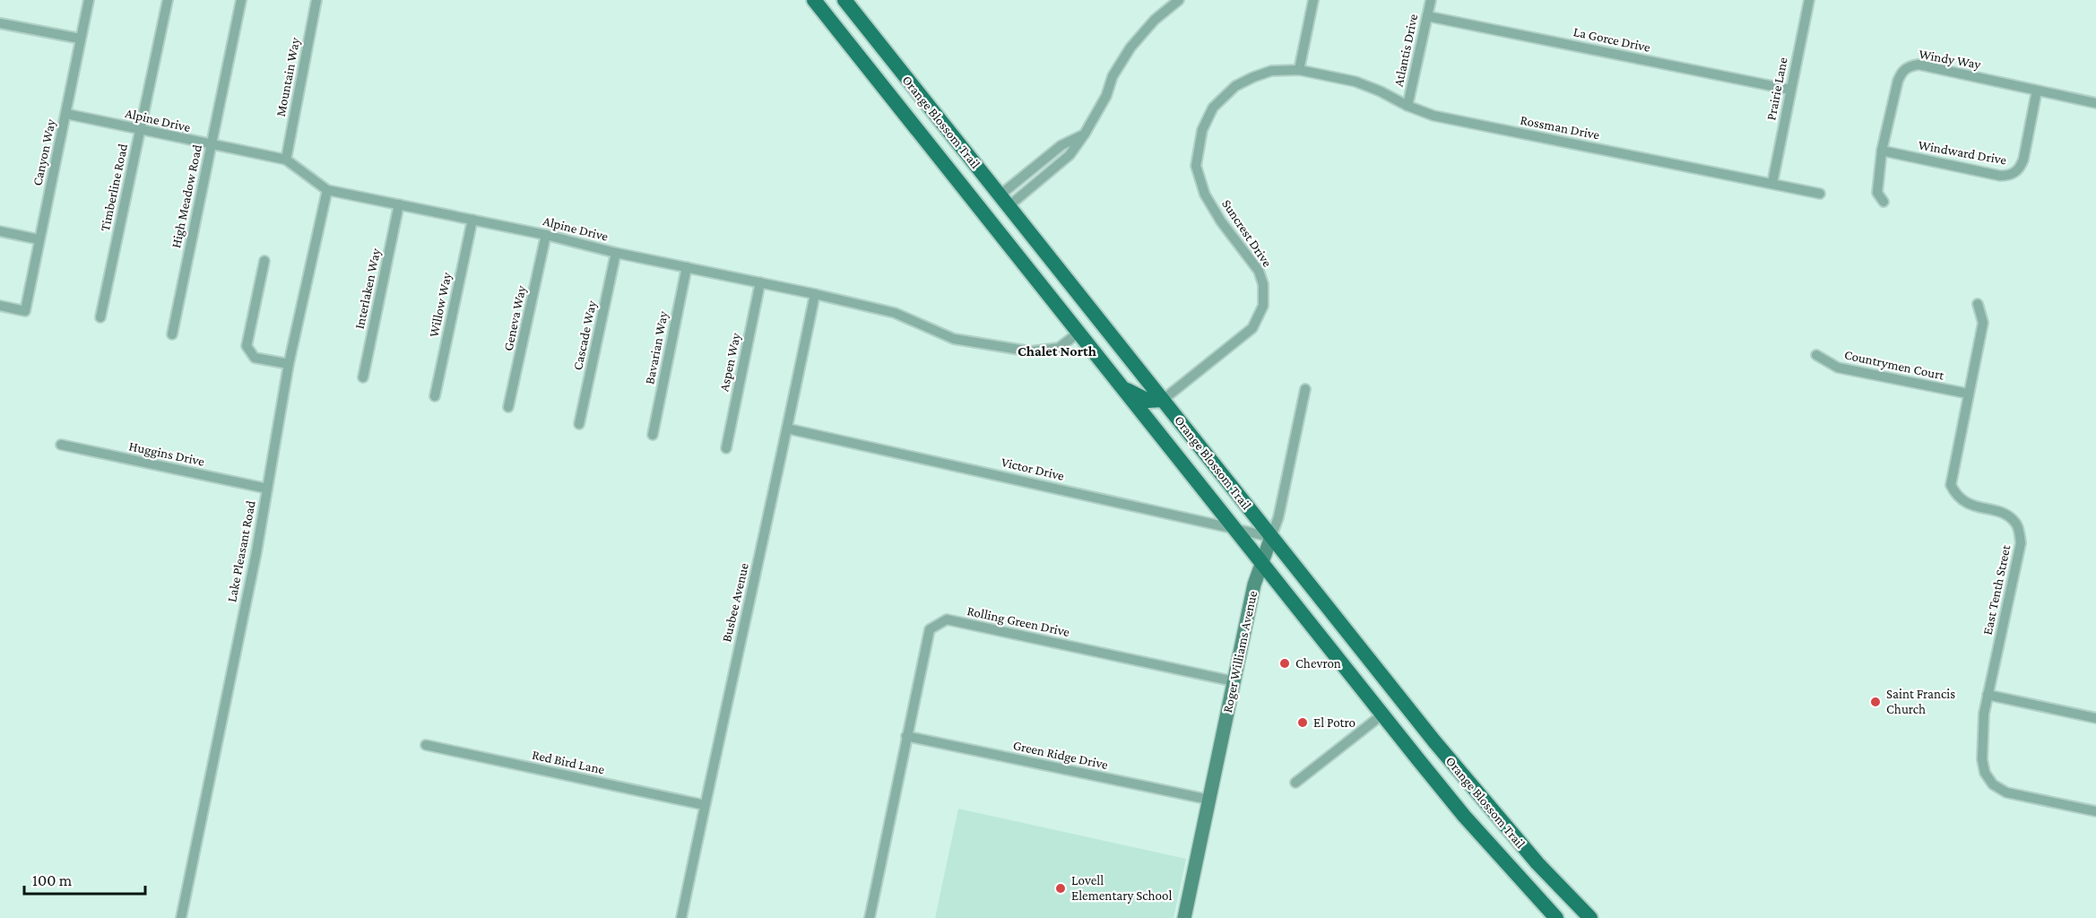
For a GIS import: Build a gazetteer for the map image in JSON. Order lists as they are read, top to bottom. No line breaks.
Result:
{"streets":{"main road":["Orange Blossom Trail"],"street":["La Gorce Drive","Atlantis Drive","Windy Way","Mountain Way","Prairie Lane","Alpine Drive","Rossman Drive","Canyon Way","Windward Drive","Timberline Road","High Meadow Road","Suncrest Drive","Interlaken Way","Willow Way","Geneva Way","Cascade Way","Bavarian Way","Aspen Way","Countrymen Court","Huggins Drive","Victor Drive","Lake Pleasant Road","East Tenth Street","Busbee Avenue","Rolling Green Drive","Roger Williams Avenue","Green Ridge Drive","Red Bird Lane"]},"crossings":[["La Gorce Drive","Atlantis Drive"],["La Gorce Drive","Prairie Lane"],["Atlantis Drive","Rossman Drive"],["Windy Way","Windward Drive"],["Mountain Way","Alpine Drive"],["Prairie Lane","Rossman Drive"],["Alpine Drive","Orange Blossom Trail"],["Alpine Drive","Canyon Way"],["Alpine Drive","Timberline Road"],["Alpine Drive","High Meadow Road"],["Alpine Drive","Interlaken Way"],["Alpine Drive","Willow Way"],["Alpine Drive","Geneva Way"],["Alpine Drive","Cascade Way"],["Alpine Drive","Bavarian Way"],["Alpine Drive","Aspen Way"],["Alpine Drive","Lake Pleasant Road"],["Alpine Drive","Busbee Avenue"],["Orange Blossom Trail","Suncrest Drive"],["Orange Blossom Trail","Victor Drive"],["Orange Blossom Trail","Roger Williams Avenue"],["Rossman Drive","Suncrest Drive"],["Countrymen Court","East Tenth Street"],["Huggins Drive","Lake Pleasant Road"],["Victor Drive","Busbee Avenue"],["Victor Drive","Roger Williams Avenue"],["Busbee Avenue","Red Bird Lane"],["Rolling Green Drive","Roger Williams Avenue"],["Rolling Green Drive","Green Ridge Drive"],["Roger Williams Avenue","Green Ridge Drive"]],"districts":["Chalet North"],"places":["Chevron","Saint Francis Church","El Potro","Lovell Elementary School"],"scale_bar":"100 m"}
